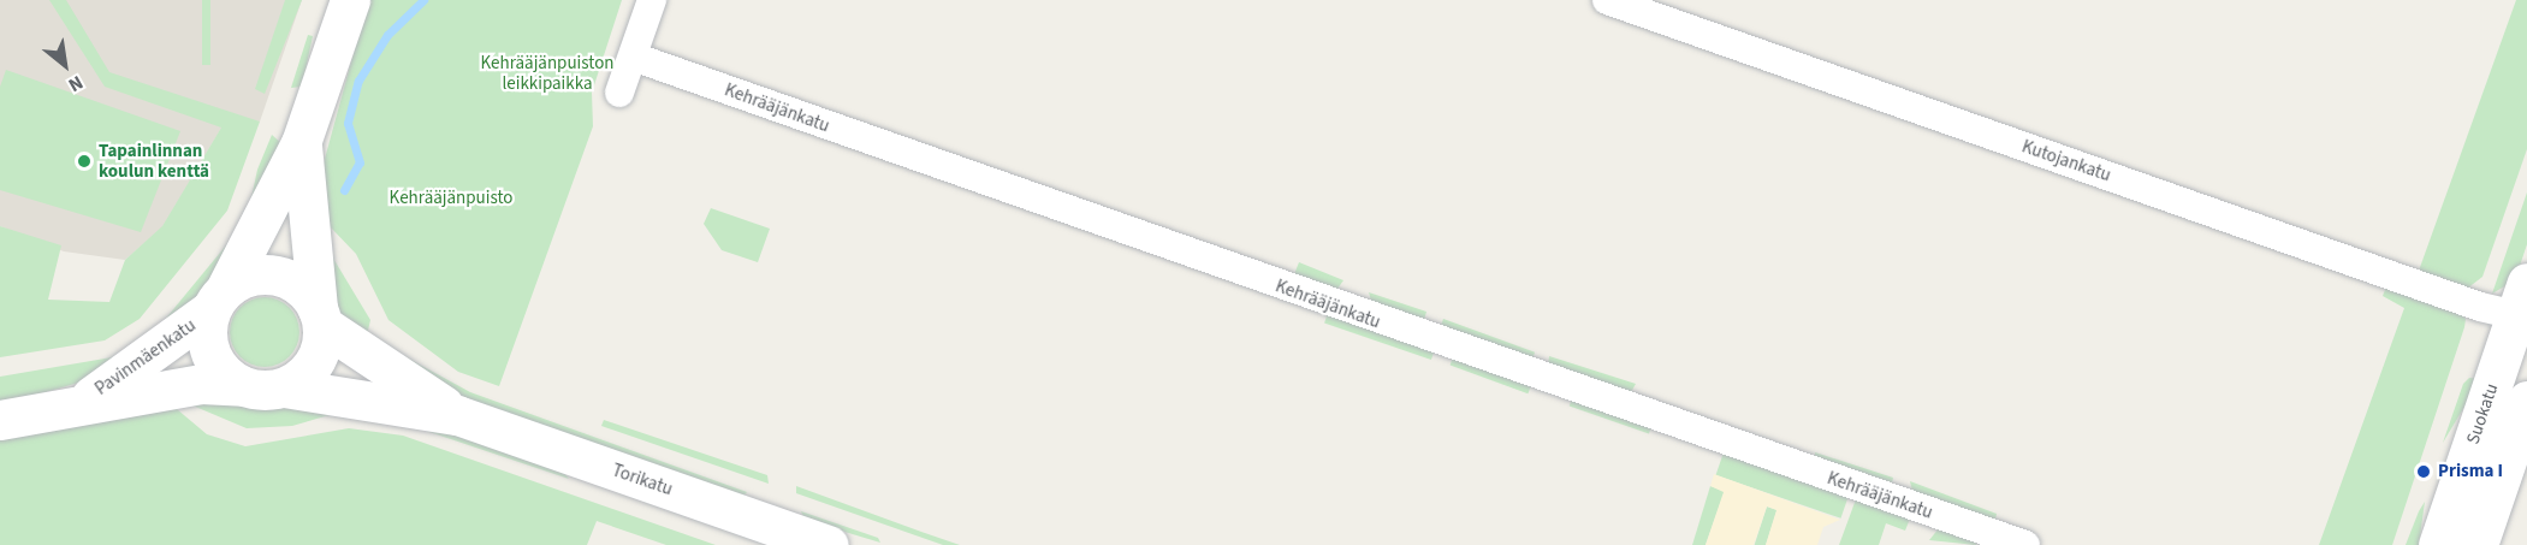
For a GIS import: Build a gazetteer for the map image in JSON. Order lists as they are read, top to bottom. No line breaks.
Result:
{"streets":{"street":["Kehrääjänkatu","Kutojankatu","Pavinmäenkatu","Suokatu","Torikatu"]},"crossings":[["Kutojankatu","Suokatu"],["Pavinmäenkatu","Torikatu"]],"parks":["Kehrääjänpuiston leikkipaikka","Kehrääjänpuisto"],"places":["Tapainlinnan koulun kenttä","Prisma I"],"north":"bottom right"}
